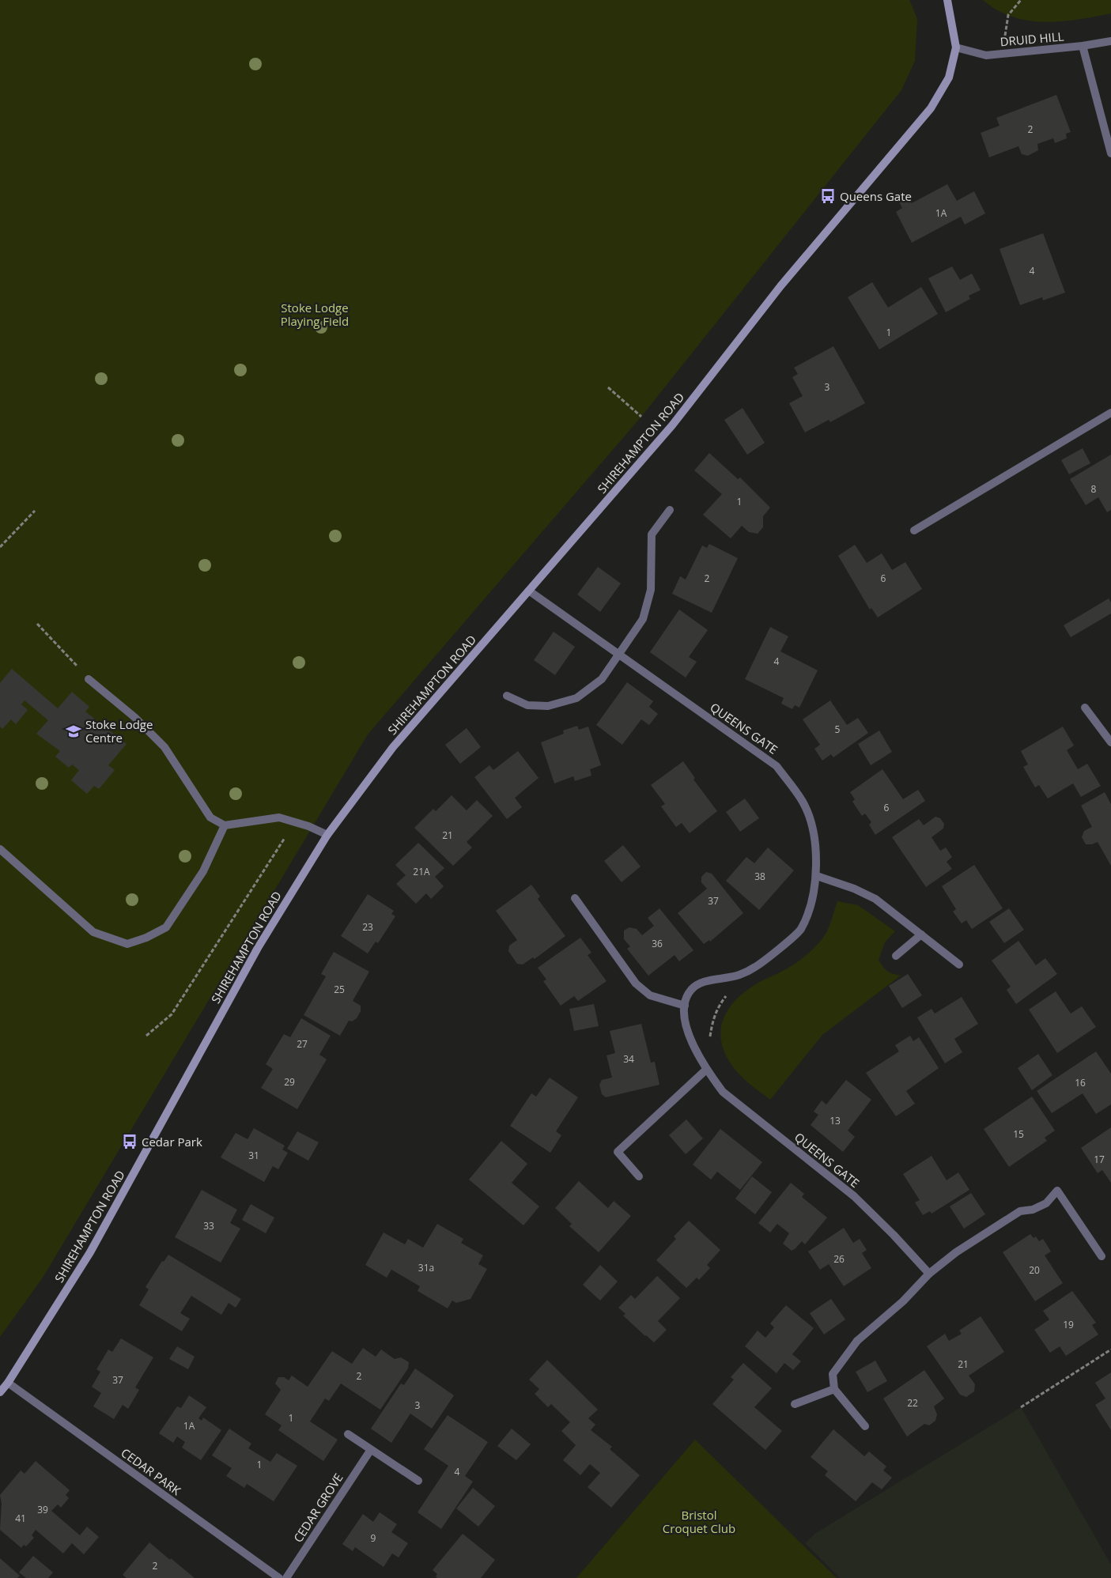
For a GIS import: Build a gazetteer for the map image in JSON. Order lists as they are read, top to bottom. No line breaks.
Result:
{"streets":{"main road":["SHIREHAMPTON ROAD"],"street":["DRUID HILL","QUEENS GATE","CEDAR PARK","CEDAR GROVE"]},"crossings":[["DRUID HILL","SHIREHAMPTON ROAD"],["SHIREHAMPTON ROAD","QUEENS GATE"],["SHIREHAMPTON ROAD","CEDAR PARK"]],"parks":["Stoke Lodge Playing Field","Bristol Croquet Club"],"places":{"bus stop":["Queens Gate","Cedar Park"],"school or university":["Stoke Lodge Centre"]},"house_numbers":["2","1A","4","1","3","8","1","2","6","4","5","6","21","21A","38","37","23","36","25","27","34","29","16","13","15","31","17","33","26","31a","20","19","21","2","37","22","3","1","1A","1","4","39","41","9","2"]}
